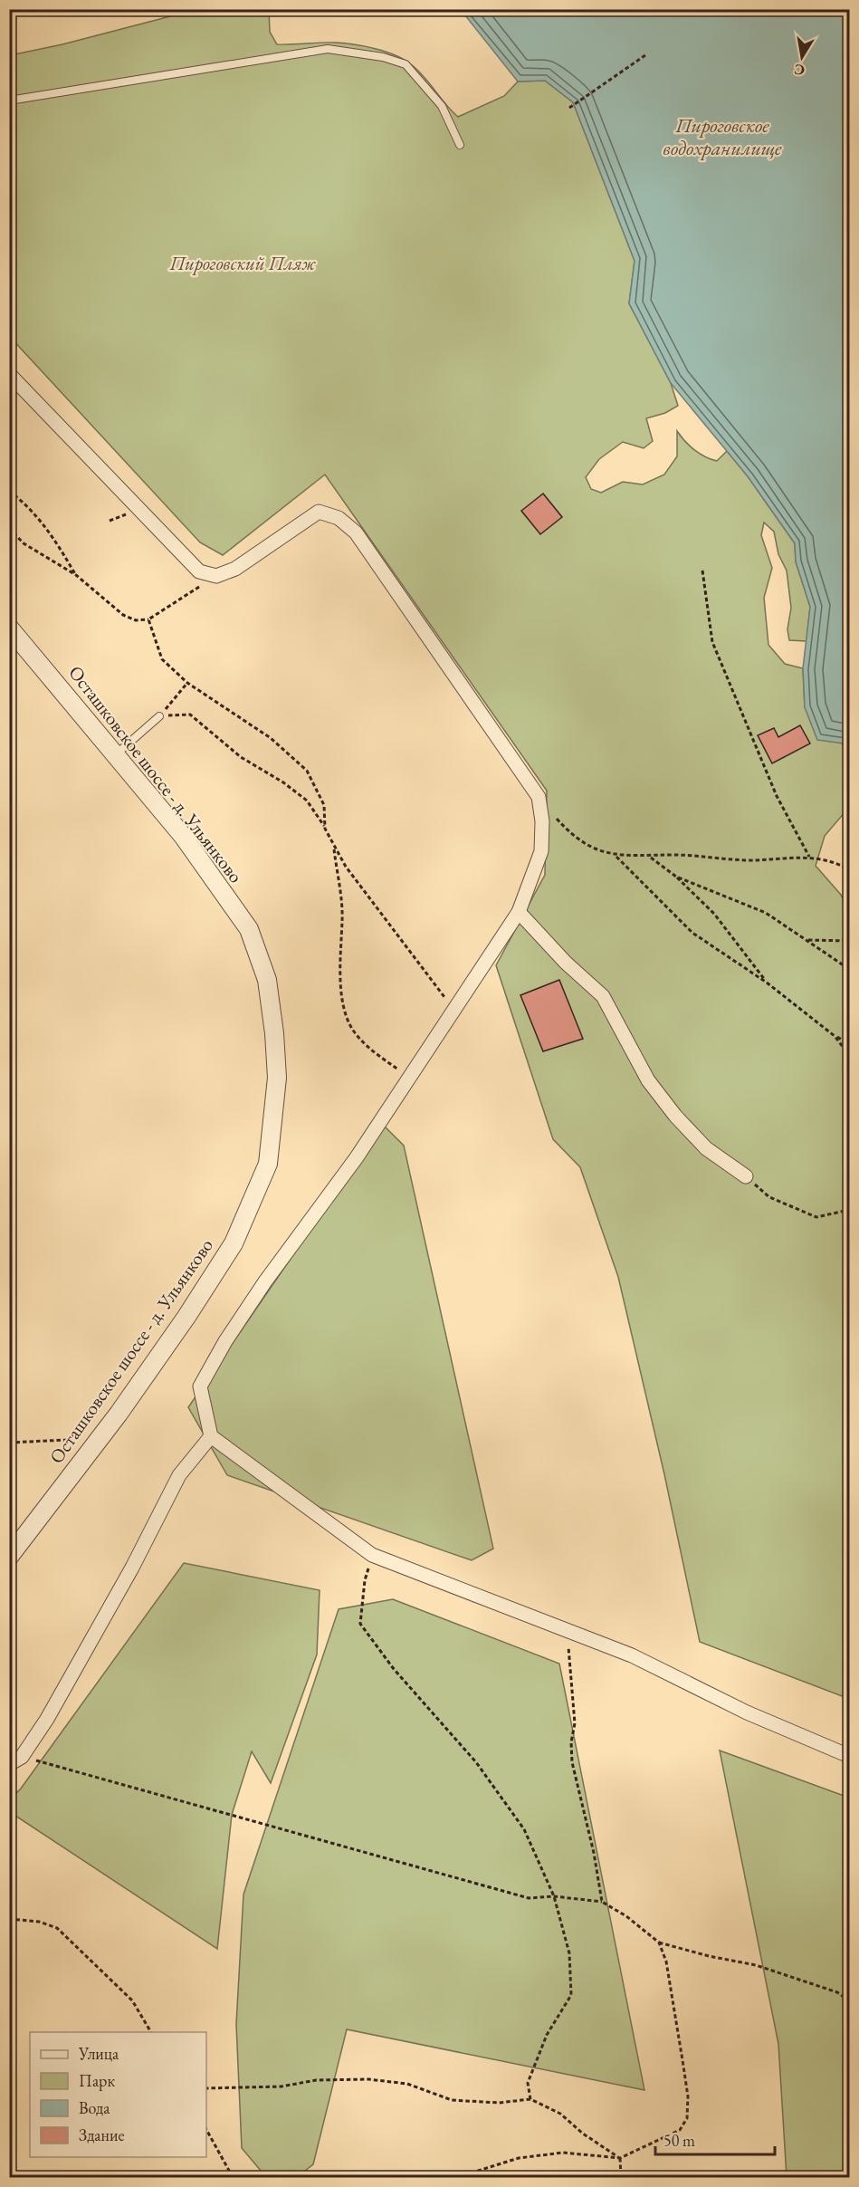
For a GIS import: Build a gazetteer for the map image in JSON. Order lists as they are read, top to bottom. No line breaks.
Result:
{"streets":{"street":["Осташковское шоссе - д. Ульянково"]},"water":["Пироговское водохранилище"],"parks":["Пироговский Пляж"],"legend":["Улица","Парк","Вода","Здание"],"scale_bar":"50 m","north":"bottom"}
